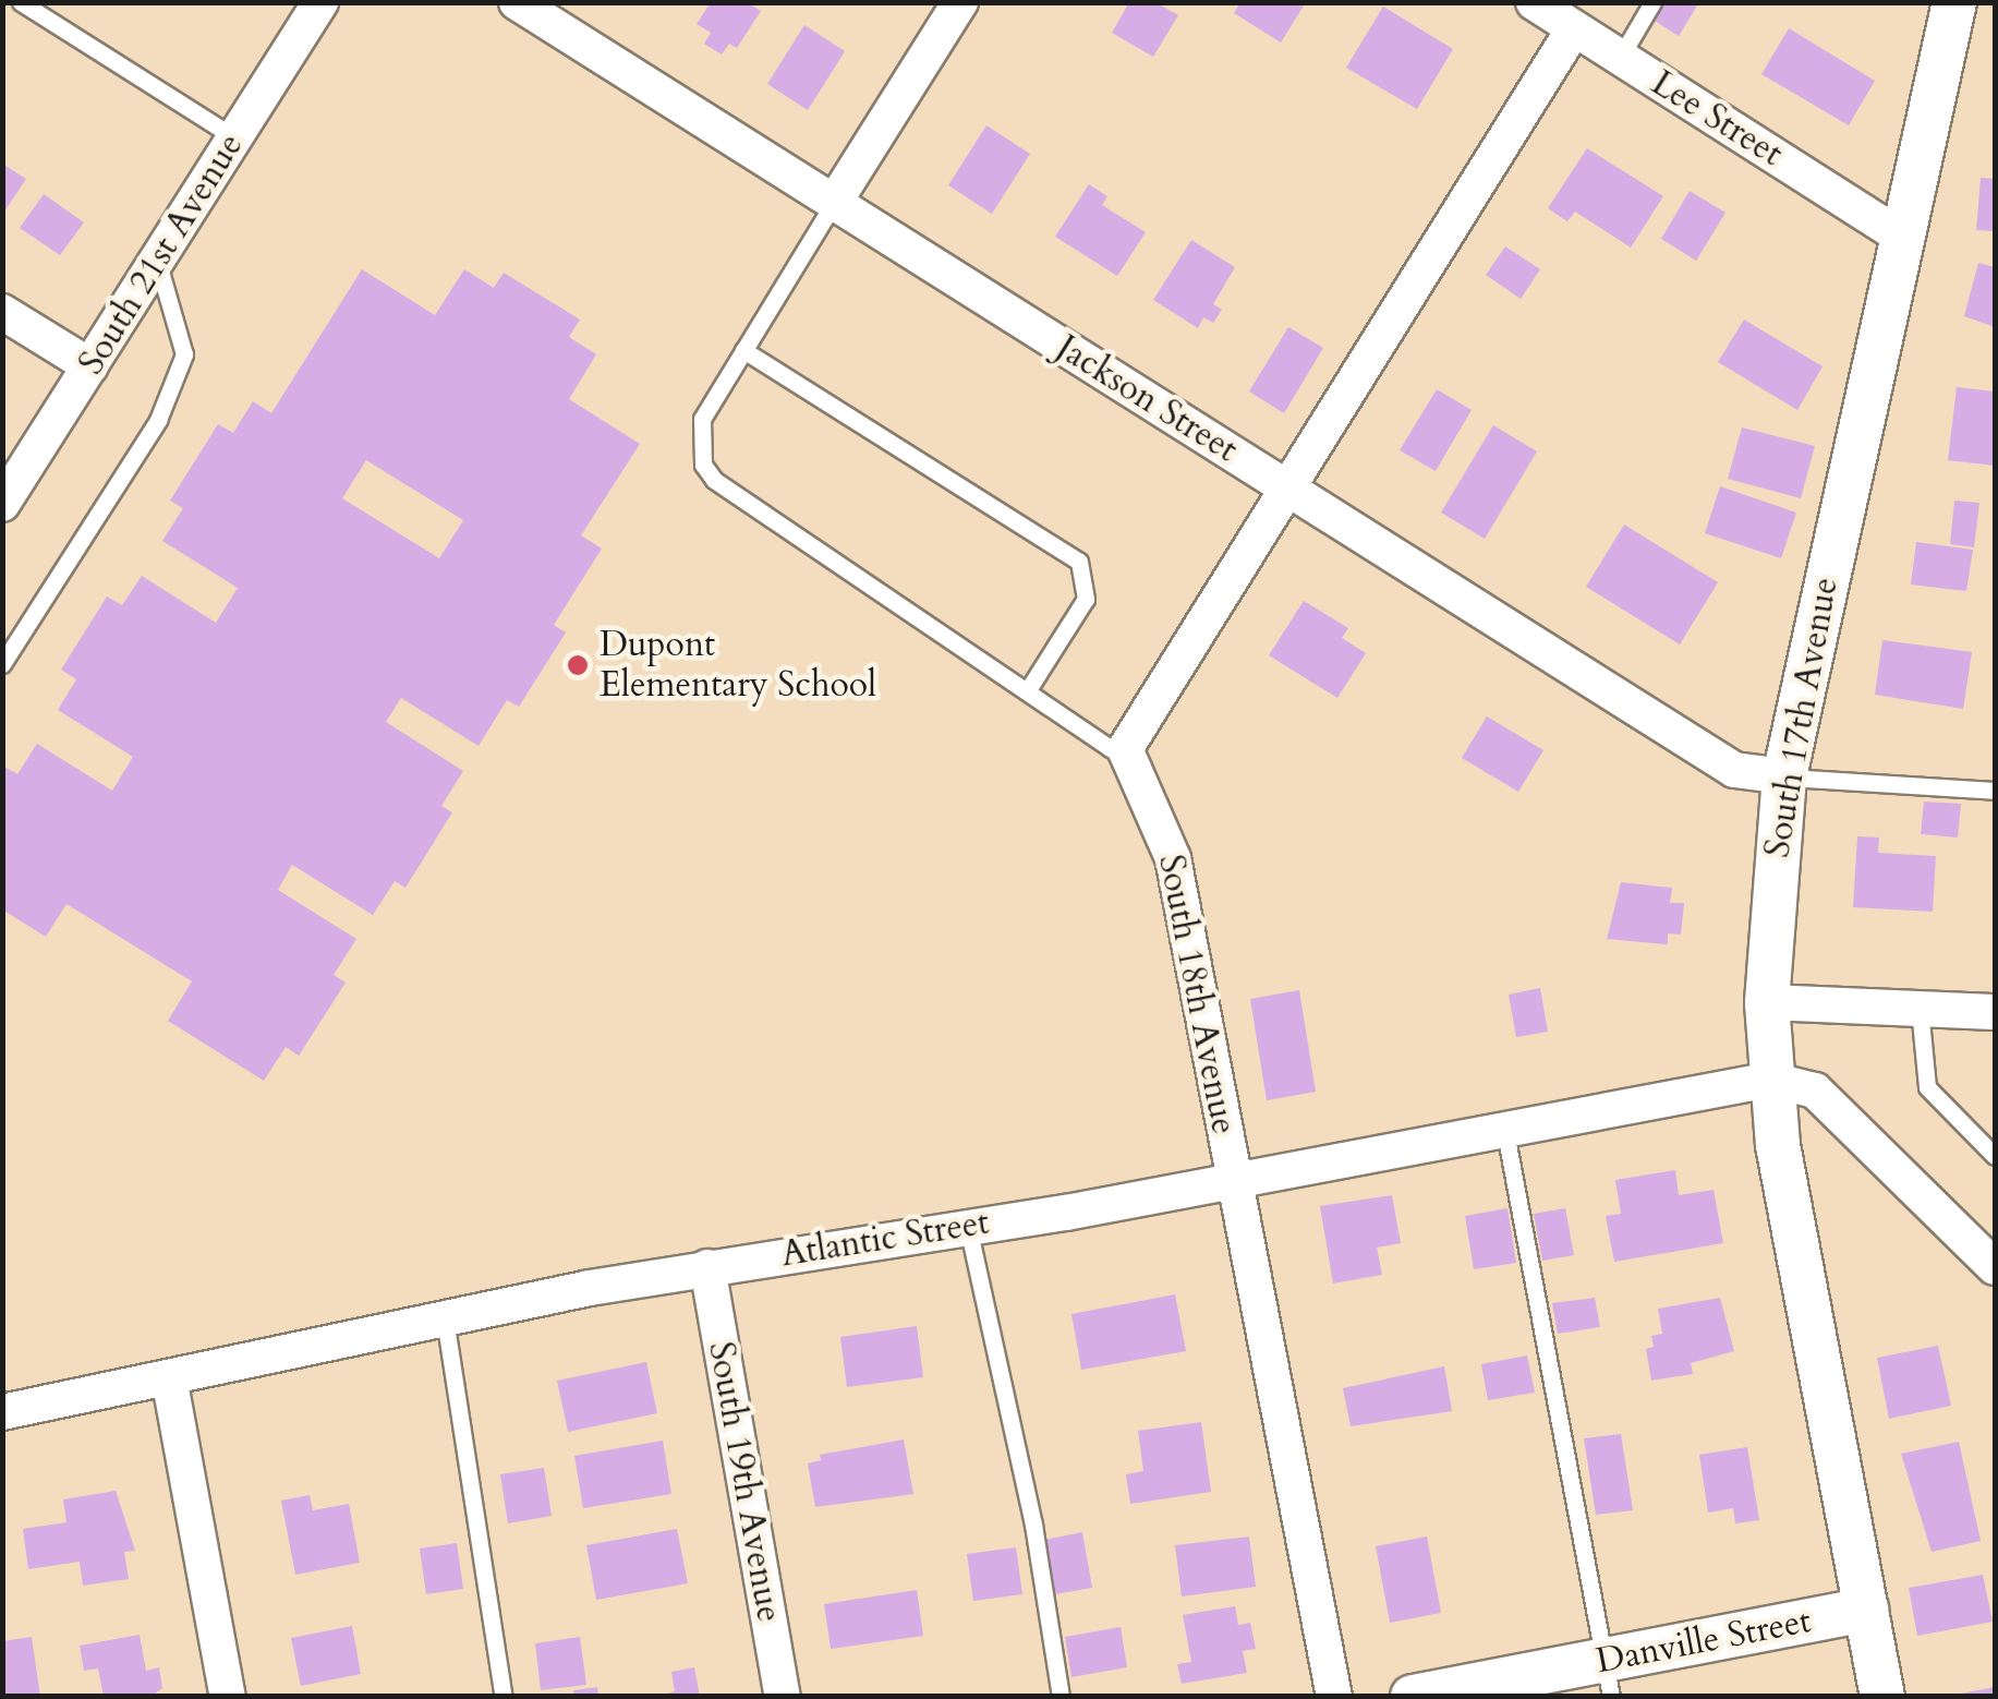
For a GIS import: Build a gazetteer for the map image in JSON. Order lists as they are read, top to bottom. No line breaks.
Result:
{"streets":{"street":["Lee Street","South 21st Avenue","Jackson Street","South 17th Avenue","South 18th Avenue","Atlantic Street","South 19th Avenue","Danville Street"]},"crossings":[["Lee Street","South 17th Avenue"],["Jackson Street","South 17th Avenue"],["South 17th Avenue","Atlantic Street"],["South 17th Avenue","Danville Street"],["South 18th Avenue","Atlantic Street"],["Atlantic Street","South 19th Avenue"]],"places":["Dupont Elementary School"]}
